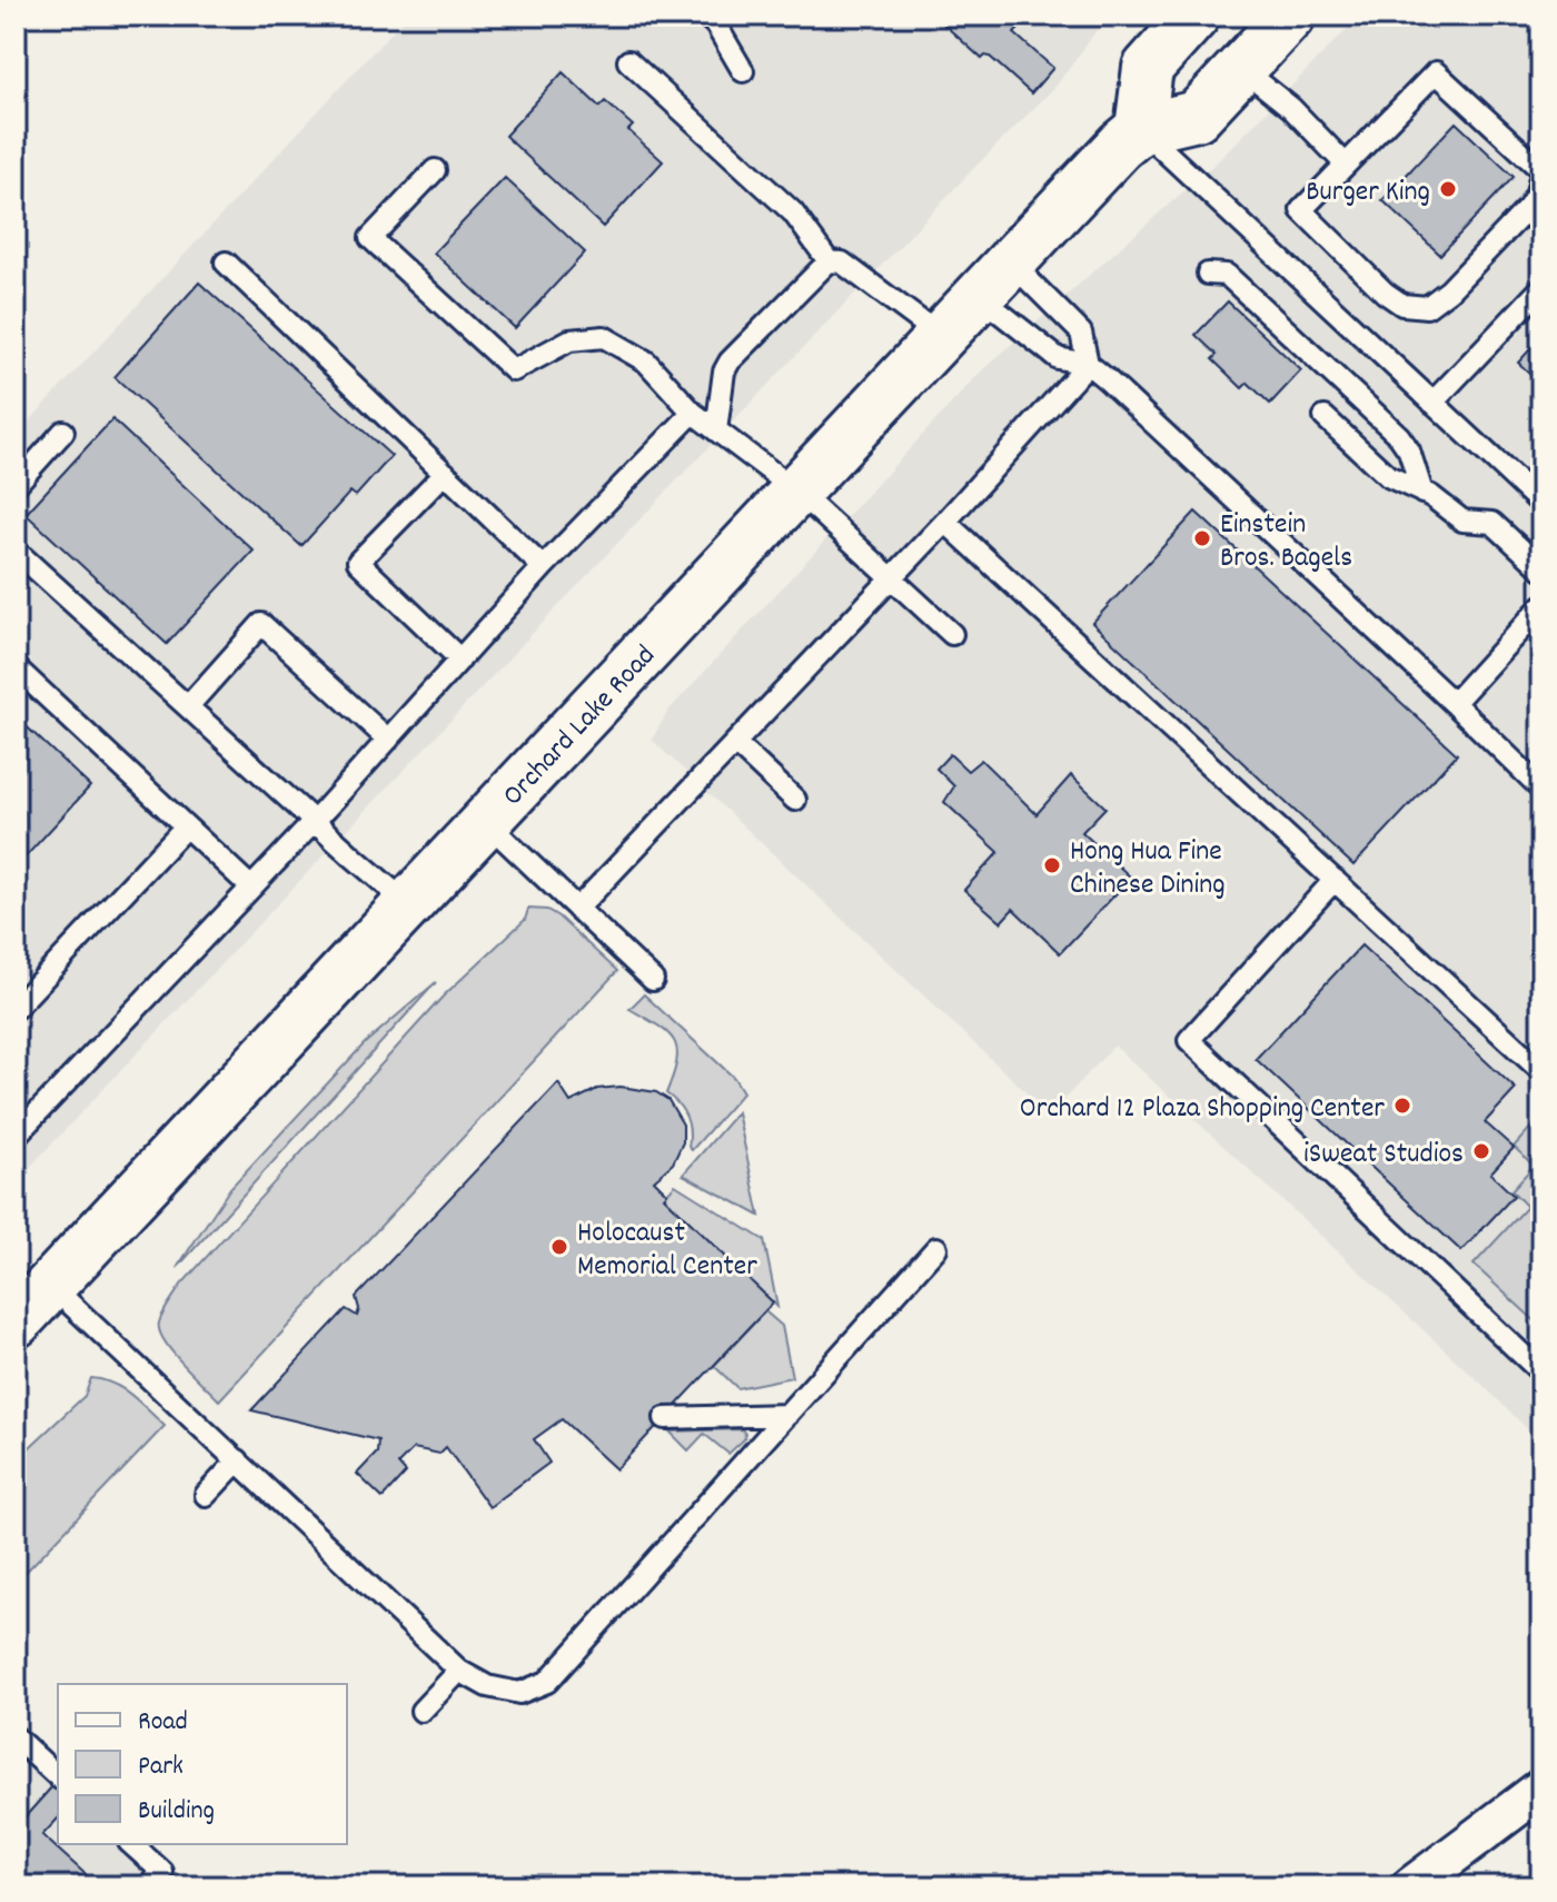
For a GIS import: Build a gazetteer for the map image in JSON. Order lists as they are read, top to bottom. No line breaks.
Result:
{"streets":{"main road":["Orchard Lake Road"]},"places":["Burger King","Einstein Bros. Bagels","Hong Hua Fine Chinese Dining","Orchard 12 Plaza Shopping Center","iSweat Studios","Holocaust Memorial Center"],"legend":["Road","Park","Building"]}
